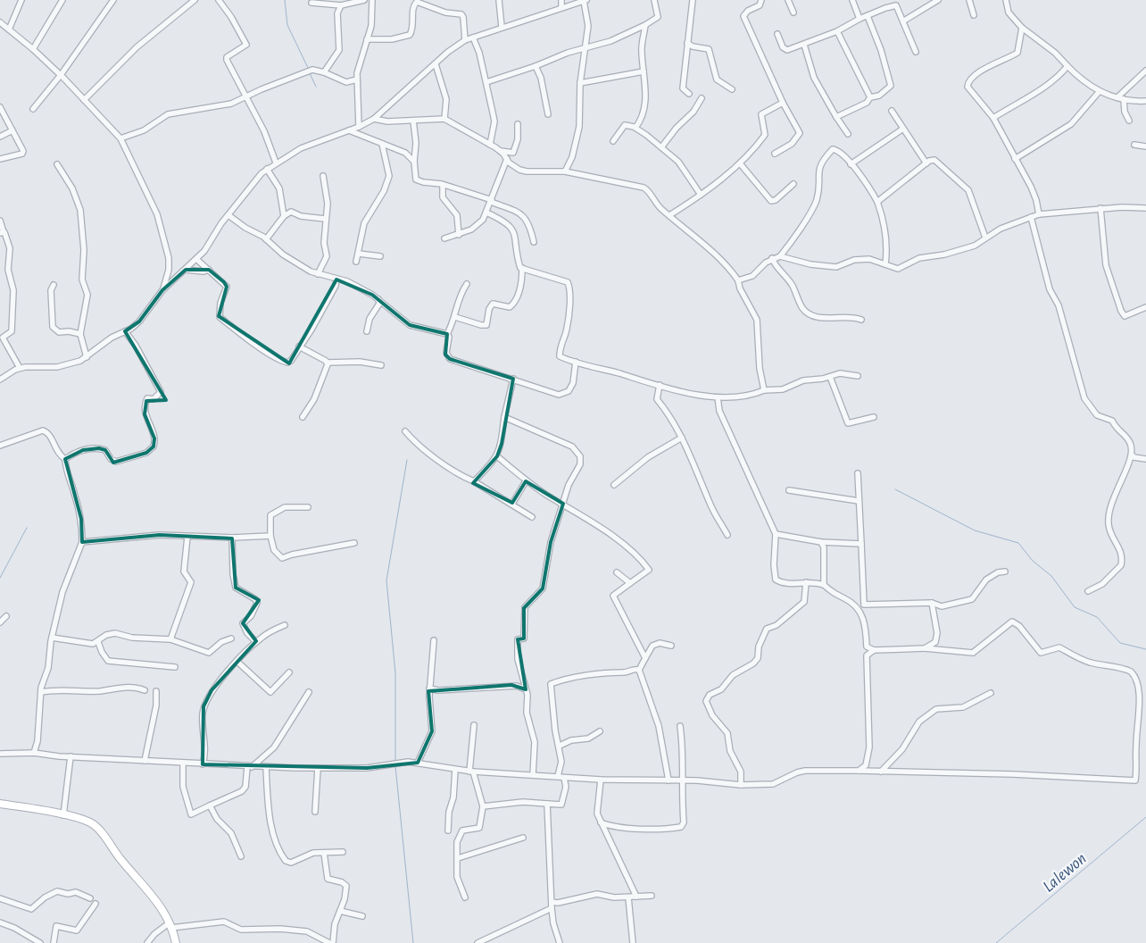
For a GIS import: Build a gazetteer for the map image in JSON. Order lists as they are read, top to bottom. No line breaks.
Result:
{"water":["Lalewon"]}
